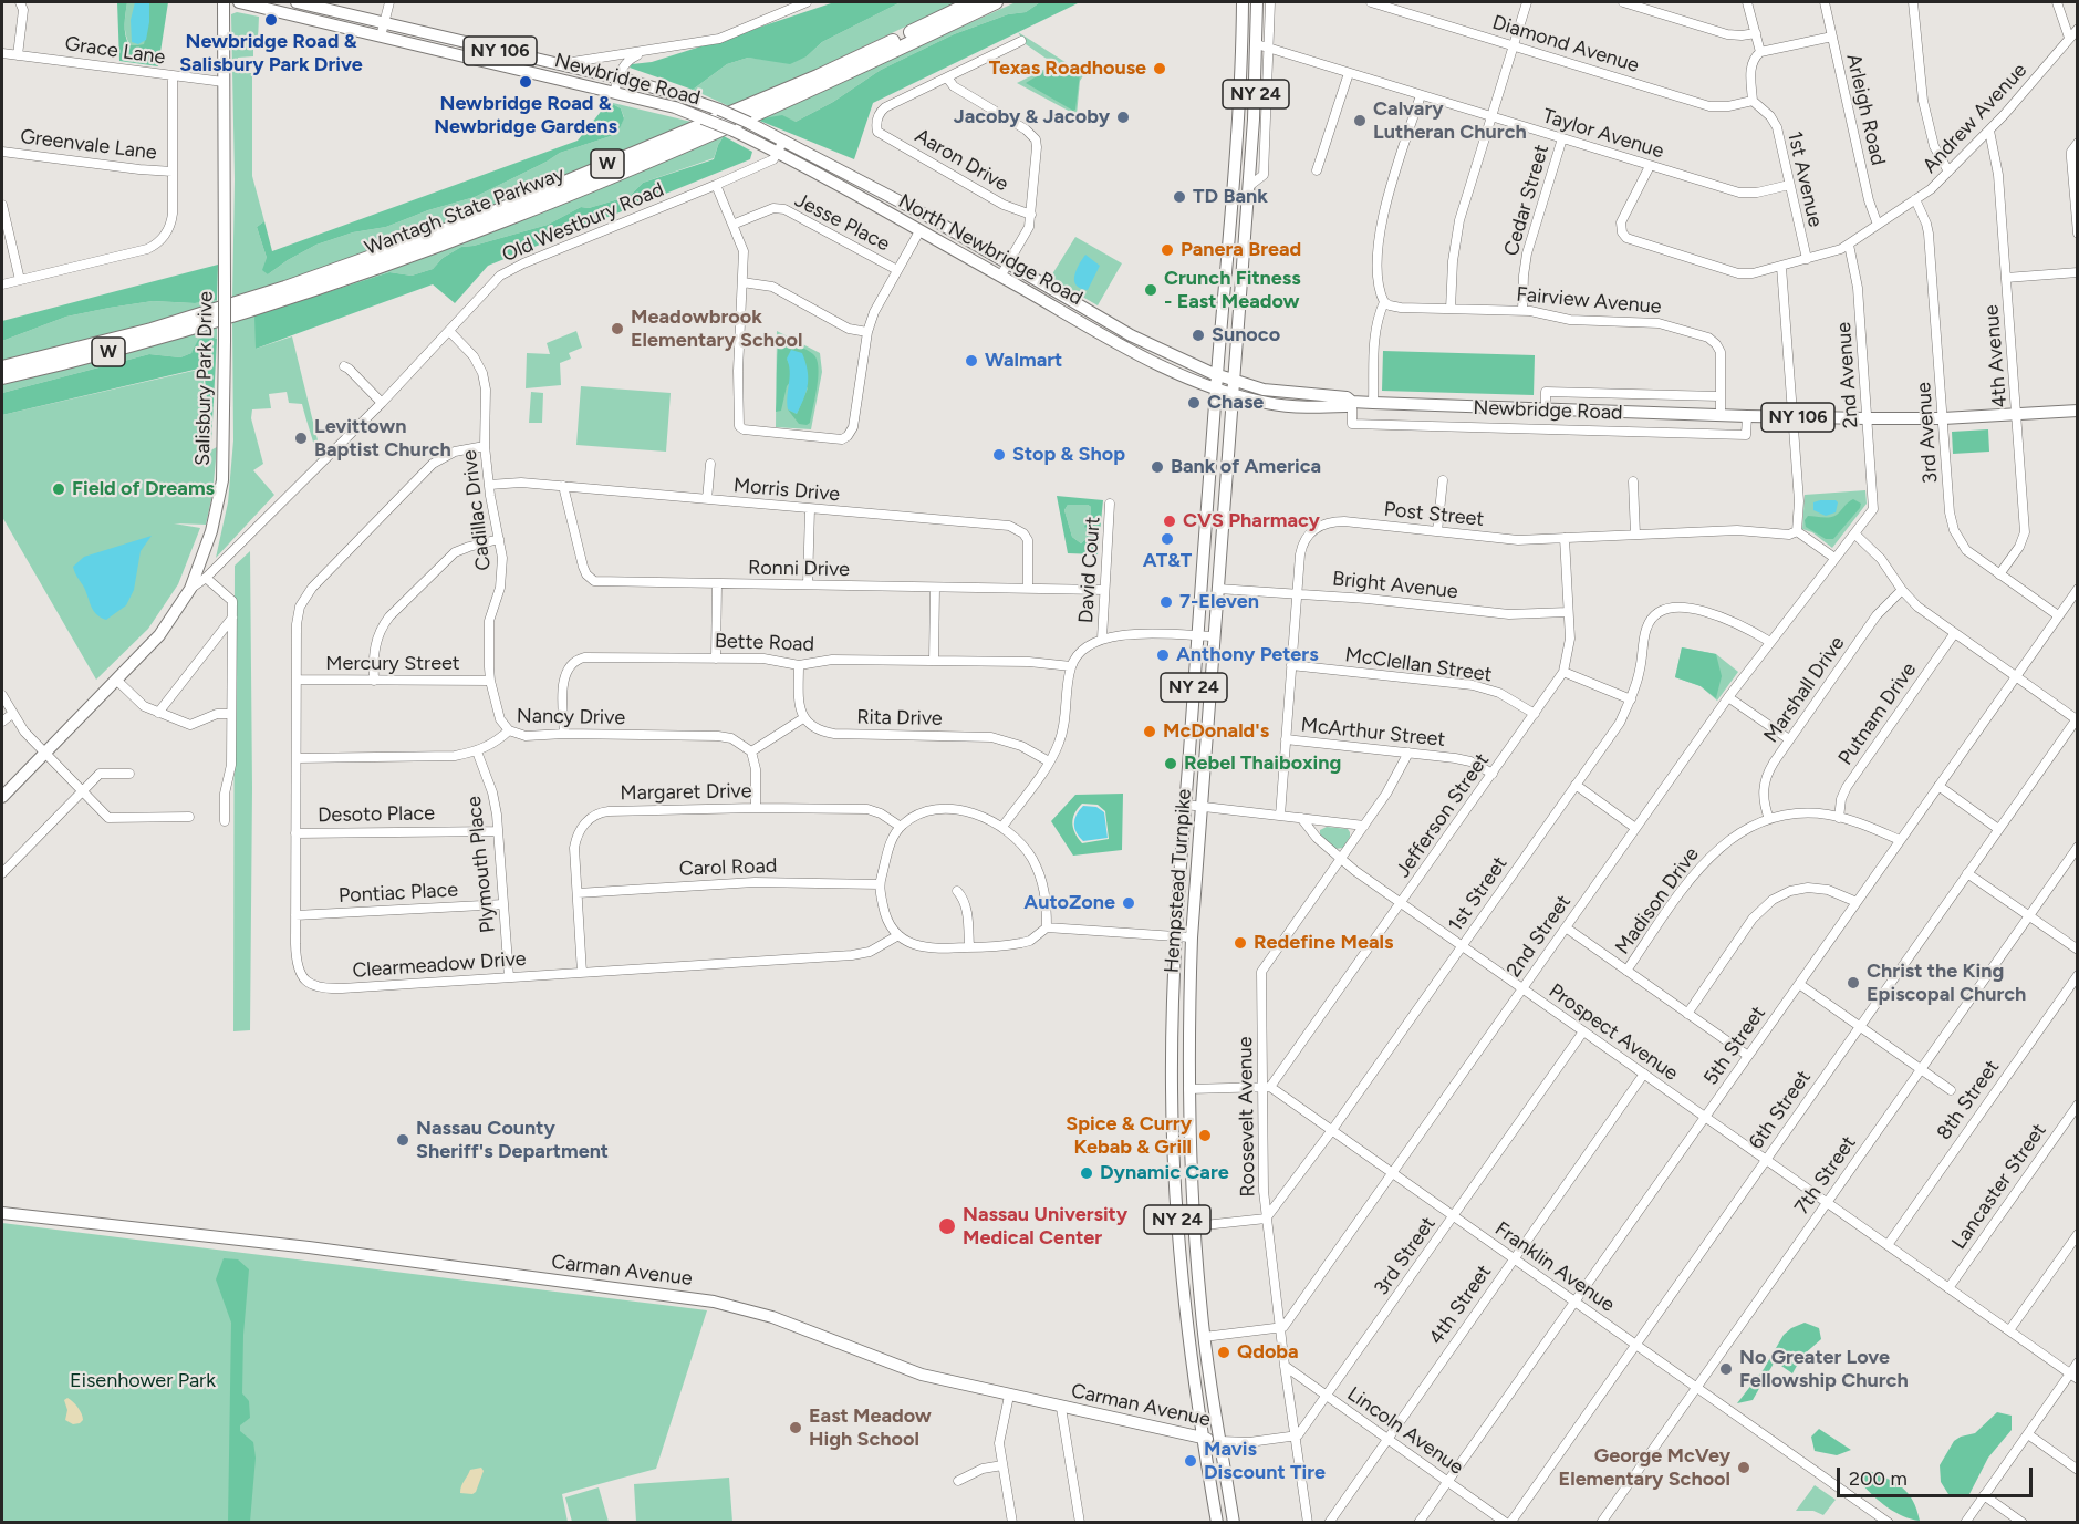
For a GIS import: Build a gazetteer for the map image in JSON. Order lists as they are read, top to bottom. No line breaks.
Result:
{"streets":{"highway":["W","Wantagh State Parkway"],"main road":["NY 106","Newbridge Road","NY 24","North Newbridge Road","Salisbury Park Drive","Hempstead Turnpike","Carman Avenue"],"street":["Diamond Avenue","Grace Lane","Arleigh Road","Andrew Avenue","Taylor Avenue","Greenvale Lane","Aaron Drive","1st Avenue","Cedar Street","Old Westbury Road","Jesse Place","Fairview Avenue","4th Avenue","2nd Avenue","3rd Avenue","Morris Drive","Cadillac Drive","Post Street","Ronni Drive","David Court","Bright Avenue","Bette Road","Mercury Street","McClellan Street","Marshall Drive","Putnam Drive","Nancy Drive","Rita Drive","McArthur Street","Margaret Drive","Desoto Place","Jefferson Street","Plymouth Place","Carol Road","Pontiac Place","1st Street","Madison Drive","2nd Street","Clearmeadow Drive","Prospect Avenue","5th Street","8th Street","6th Street","Roosevelt Avenue","7th Street","Lancaster Street","3rd Street","Franklin Avenue","4th Street","Lincoln Avenue"]},"crossings":[["Diamond Avenue","1st Avenue"],["Grace Lane","Salisbury Park Drive"],["Newbridge Road","North Newbridge Road"],["Newbridge Road","Fairview Avenue"],["Newbridge Road","4th Avenue"],["Newbridge Road","2nd Avenue"],["Newbridge Road","3rd Avenue"],["Newbridge Road","Hempstead Turnpike"],["Arleigh Road","Andrew Avenue"],["Andrew Avenue","Taylor Avenue"],["Andrew Avenue","1st Avenue"],["Andrew Avenue","4th Avenue"],["Andrew Avenue","2nd Avenue"],["Andrew Avenue","3rd Avenue"],["Taylor Avenue","1st Avenue"],["Taylor Avenue","Cedar Street"],["Taylor Avenue","Hempstead Turnpike"],["Cedar Street","Fairview Avenue"],["Old Westbury Road","North Newbridge Road"],["Old Westbury Road","Salisbury Park Drive"],["Old Westbury Road","Cadillac Drive"],["North Newbridge Road","Hempstead Turnpike"],["4th Avenue","3rd Avenue"],["2nd Avenue","2nd Street"],["3rd Avenue","5th Street"],["Morris Drive","Cadillac Drive"],["Morris Drive","Ronni Drive"],["Cadillac Drive","Mercury Street"],["Cadillac Drive","Nancy Drive"],["Cadillac Drive","Clearmeadow Drive"],["Post Street","Bright Avenue"],["Post Street","McClellan Street"],["Post Street","McArthur Street"],["Post Street","Jefferson Street"],["Ronni Drive","David Court"],["Bright Avenue","Jefferson Street"],["Bright Avenue","Hempstead Turnpike"],["Bette Road","Nancy Drive"],["Mercury Street","Clearmeadow Drive"],["McClellan Street","Jefferson Street"],["Marshall Drive","Madison Drive"],["Putnam Drive","Madison Drive"],["Nancy Drive","Plymouth Place"],["Nancy Drive","Clearmeadow Drive"],["McArthur Street","Jefferson Street"],["McArthur Street","Roosevelt Avenue"],["Margaret Drive","Carol Road"],["Margaret Drive","Clearmeadow Drive"],["Desoto Place","Plymouth Place"],["Desoto Place","Clearmeadow Drive"],["Jefferson Street","Prospect Avenue"],["Jefferson Street","Roosevelt Avenue"],["Jefferson Street","Franklin Avenue"],["Plymouth Place","Pontiac Place"],["Plymouth Place","Clearmeadow Drive"],["Carol Road","Clearmeadow Drive"],["Hempstead Turnpike","Carman Avenue"],["Pontiac Place","Clearmeadow Drive"],["1st Street","2nd Street"],["1st Street","Prospect Avenue"],["1st Street","Roosevelt Avenue"],["1st Street","Franklin Avenue"],["Madison Drive","5th Street"],["2nd Street","Prospect Avenue"],["2nd Street","Roosevelt Avenue"],["2nd Street","Franklin Avenue"],["Prospect Avenue","5th Street"],["Prospect Avenue","8th Street"],["Prospect Avenue","6th Street"],["Prospect Avenue","Roosevelt Avenue"],["Prospect Avenue","7th Street"],["Prospect Avenue","Lancaster Street"],["Prospect Avenue","3rd Street"],["Prospect Avenue","4th Street"],["5th Street","Franklin Avenue"],["5th Street","Lincoln Avenue"],["6th Street","Franklin Avenue"],["6th Street","Lincoln Avenue"],["Roosevelt Avenue","3rd Street"],["Roosevelt Avenue","Franklin Avenue"],["Roosevelt Avenue","Lincoln Avenue"],["7th Street","Franklin Avenue"],["3rd Street","Franklin Avenue"],["3rd Street","Lincoln Avenue"],["Franklin Avenue","4th Street"],["4th Street","Lincoln Avenue"]],"parks":["Eisenhower Park"],"places":["Newbridge Road & Salisbury Park Drive","Texas Roadhouse","Newbridge Road & Newbridge Gardens","Jacoby & Jacoby","Calvary Lutheran Church","TD Bank","Panera Bread","Crunch Fitness - East Meadow","Meadowbrook Elementary School","Sunoco","Walmart","Chase","Levittown Baptist Church","Stop & Shop","Bank of America","Field of Dreams","CVS Pharmacy","AT&T","7-Eleven","Anthony Peters","McDonald's","Rebel Thaiboxing","AutoZone","Redefine Meals","Christ the King Episcopal Church","Spice & Curry Kebab & Grill","Nassau County Sheriff's Department","Dynamic Care","Nassau University Medical Center","Qdoba","No Greater Love Fellowship Church","East Meadow High School","Mavis Discount Tire","George McVey Elementary School"],"scale_bar":"200 m"}
